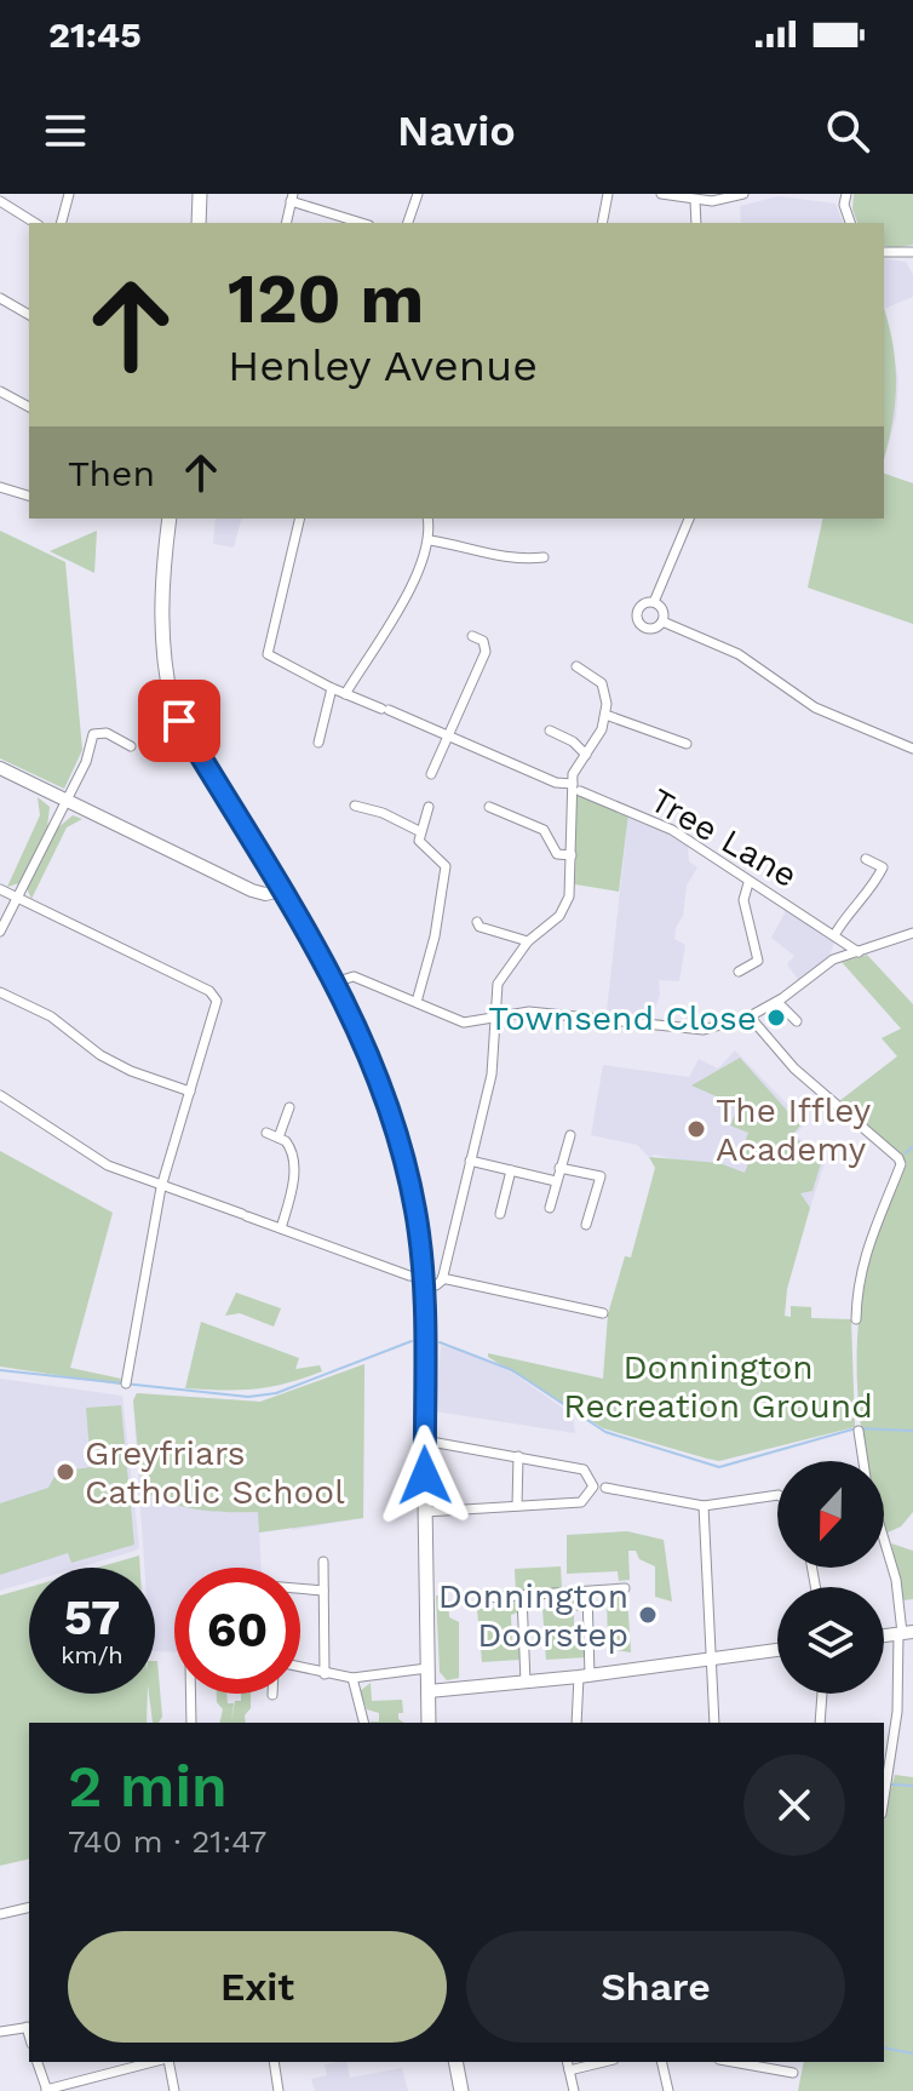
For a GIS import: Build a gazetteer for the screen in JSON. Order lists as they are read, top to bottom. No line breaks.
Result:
{"streets":{"street":["Tree Lane"]},"parks":["Donnington Recreation Ground"],"places":["Townsend Close","The Iffley Academy","Greyfriars Catholic School","Donnington Doorstep"],"north":"bottom","page":{"status":"21:45","header":"Navio","turn":["120 m","Henley Avenue"],"then":"Then","speed":"57 km/h","limit":"60","heading":["2 min","740 m · 21:47"],"buttons":["Exit","Share"]}}
